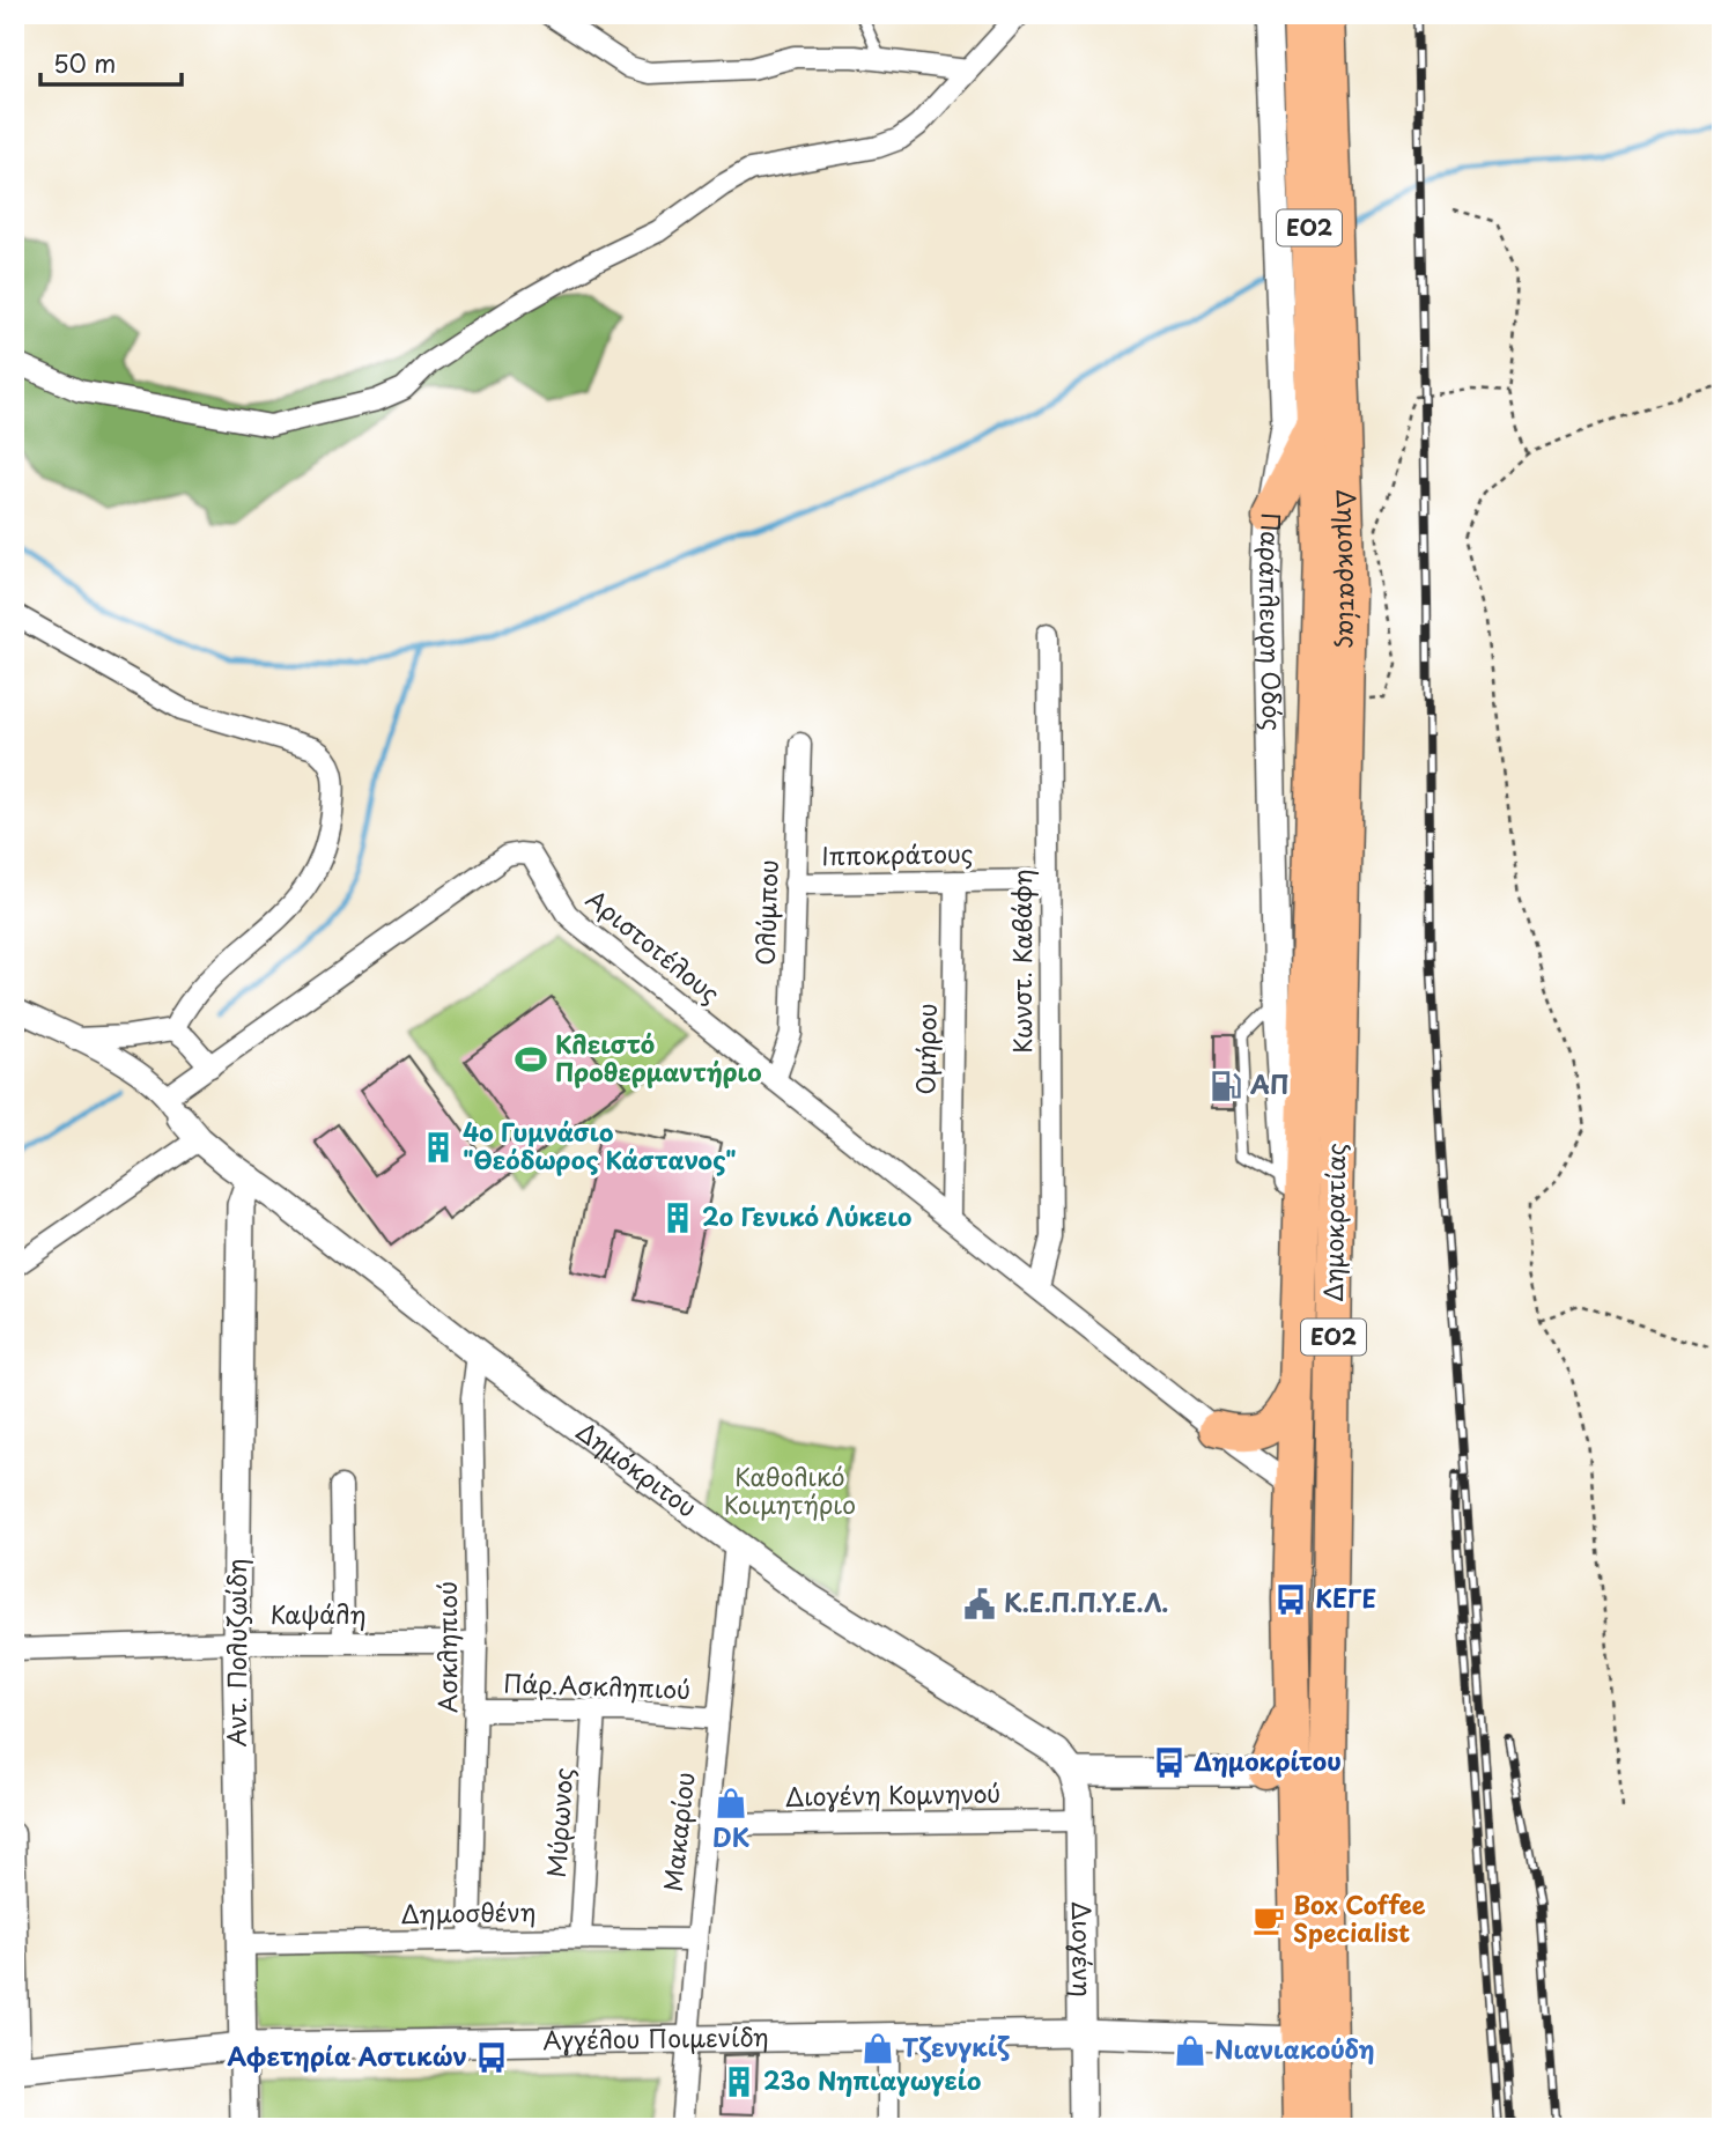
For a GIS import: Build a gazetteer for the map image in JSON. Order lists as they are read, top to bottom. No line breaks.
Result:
{"streets":{"highway":["ΕΟ2","Δημοκρατίας"],"street":["Παράπλευρη Οδός","Ιπποκράτους","Ολύμπου","Αριστοτέλους","Κωνστ. Καβάφη","Ομήρου","Δημόκριτου","Καψάλη","Ασκληπιού","Αντ. Πολυζωίδη","Πάρ.Ασκληπιού","Διογένη Κομνηνού","Μύρωνος","Μακαρίου","Δημοσθένη","Διογένη","Αγγέλου Ποιμενίδη"]},"crossings":[["ΕΟ2","Δημοκρατίας"],["Δημοκρατίας","Αριστοτέλους"],["Ιπποκράτους","Ολύμπου"],["Ιπποκράτους","Κωνστ. Καβάφη"],["Ιπποκράτους","Ομήρου"],["Ολύμπου","Αριστοτέλους"],["Αριστοτέλους","Κωνστ. Καβάφη"],["Αριστοτέλους","Ομήρου"],["Αριστοτέλους","Δημόκριτου"],["Δημόκριτου","Ασκληπιού"],["Δημόκριτου","Αντ. Πολυζωίδη"],["Δημόκριτου","Μακαρίου"],["Δημόκριτου","Διογένη"],["Καψάλη","Ασκληπιού"],["Καψάλη","Αντ. Πολυζωίδη"],["Ασκληπιού","Πάρ.Ασκληπιού"],["Ασκληπιού","Δημοσθένη"],["Αντ. Πολυζωίδη","Δημοσθένη"],["Αντ. Πολυζωίδη","Αγγέλου Ποιμενίδη"],["Πάρ.Ασκληπιού","Μύρωνος"],["Πάρ.Ασκληπιού","Μακαρίου"],["Διογένη Κομνηνού","Μακαρίου"],["Διογένη Κομνηνού","Διογένη"],["Μύρωνος","Δημοσθένη"],["Μακαρίου","Δημοσθένη"],["Μακαρίου","Αγγέλου Ποιμενίδη"],["Διογένη","Αγγέλου Ποιμενίδη"]],"parks":["Καθολικό Κοιμητήριο"],"places":{"sports":["Κλειστό Προθερμαντήριο"],"fuel station":["ΑΠ"],"building":["4ο Γυμνάσιο \"Θεόδωρος Κάστανος\"","2ο Γενικό Λύκειο","23ο Νηπιαγωγείο"],"bus stop":["ΚΕΓΕ","Δημοκρίτου","Αφετηρία Αστικών"],"public building":["Κ.Ε.Π.Π.Υ.Ε.Λ."],"shop":["DK","Τζενγκίζ","Νιανιακούδη"],"cafe":["Box Coffee Specialist"]},"scale_bar":"50 m"}
